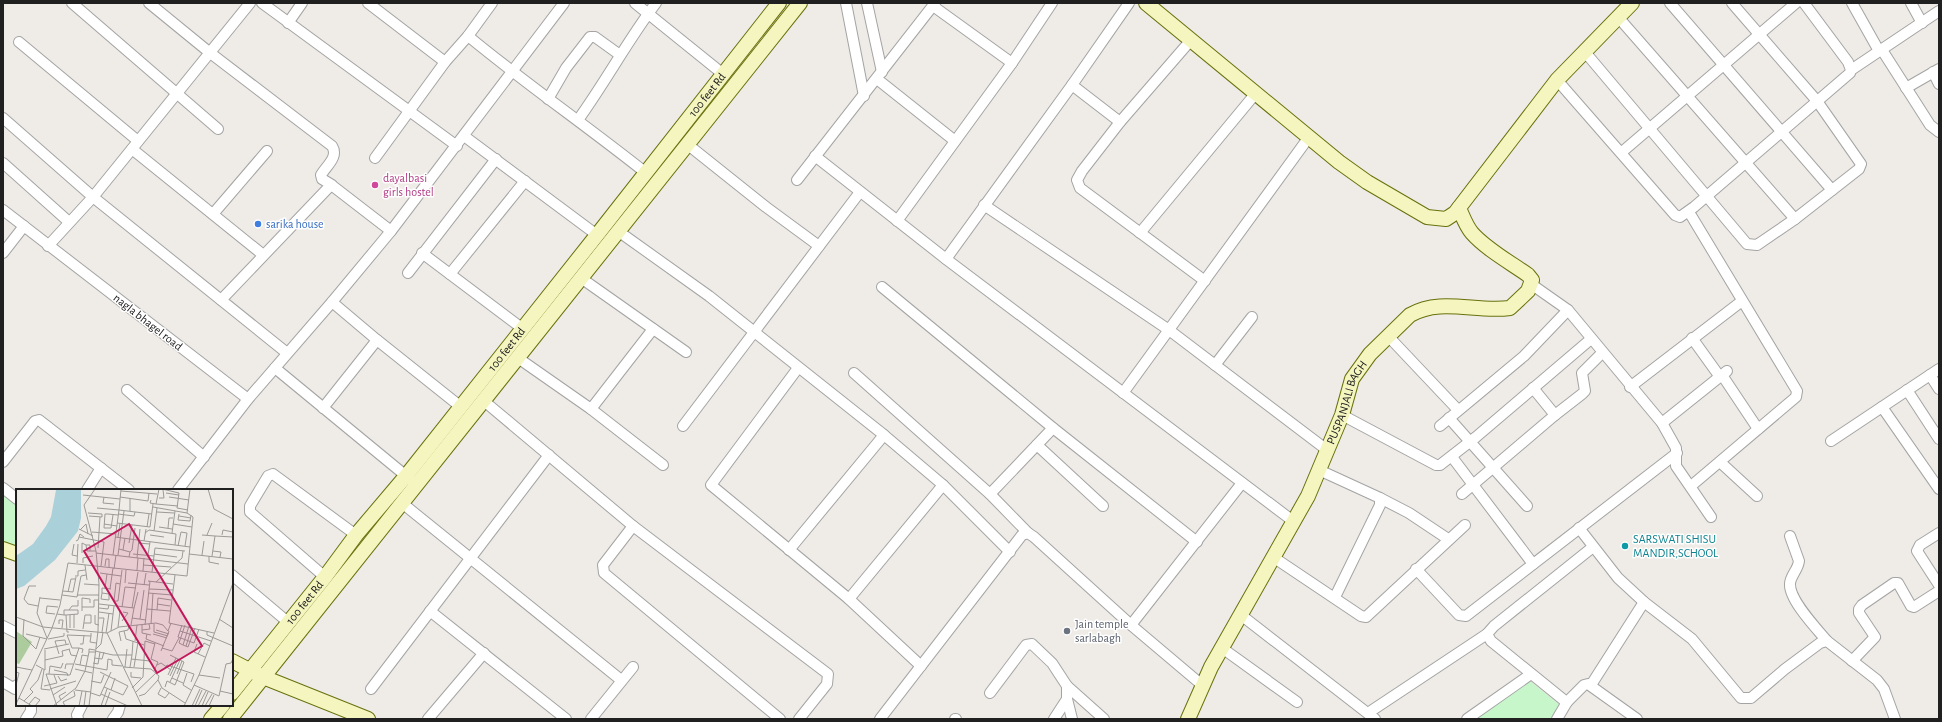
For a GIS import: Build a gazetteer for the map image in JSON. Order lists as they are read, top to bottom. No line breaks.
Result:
{"streets":{"main road":["100 feet Rd","PUSPANJALI BAGH"],"street":["nagla bhagel road"]},"places":["dayalbasi girls hostel","sarika house","SARSWATI SHISU MANDIR,SCHOOL","Jain temple sarlabagh"]}
